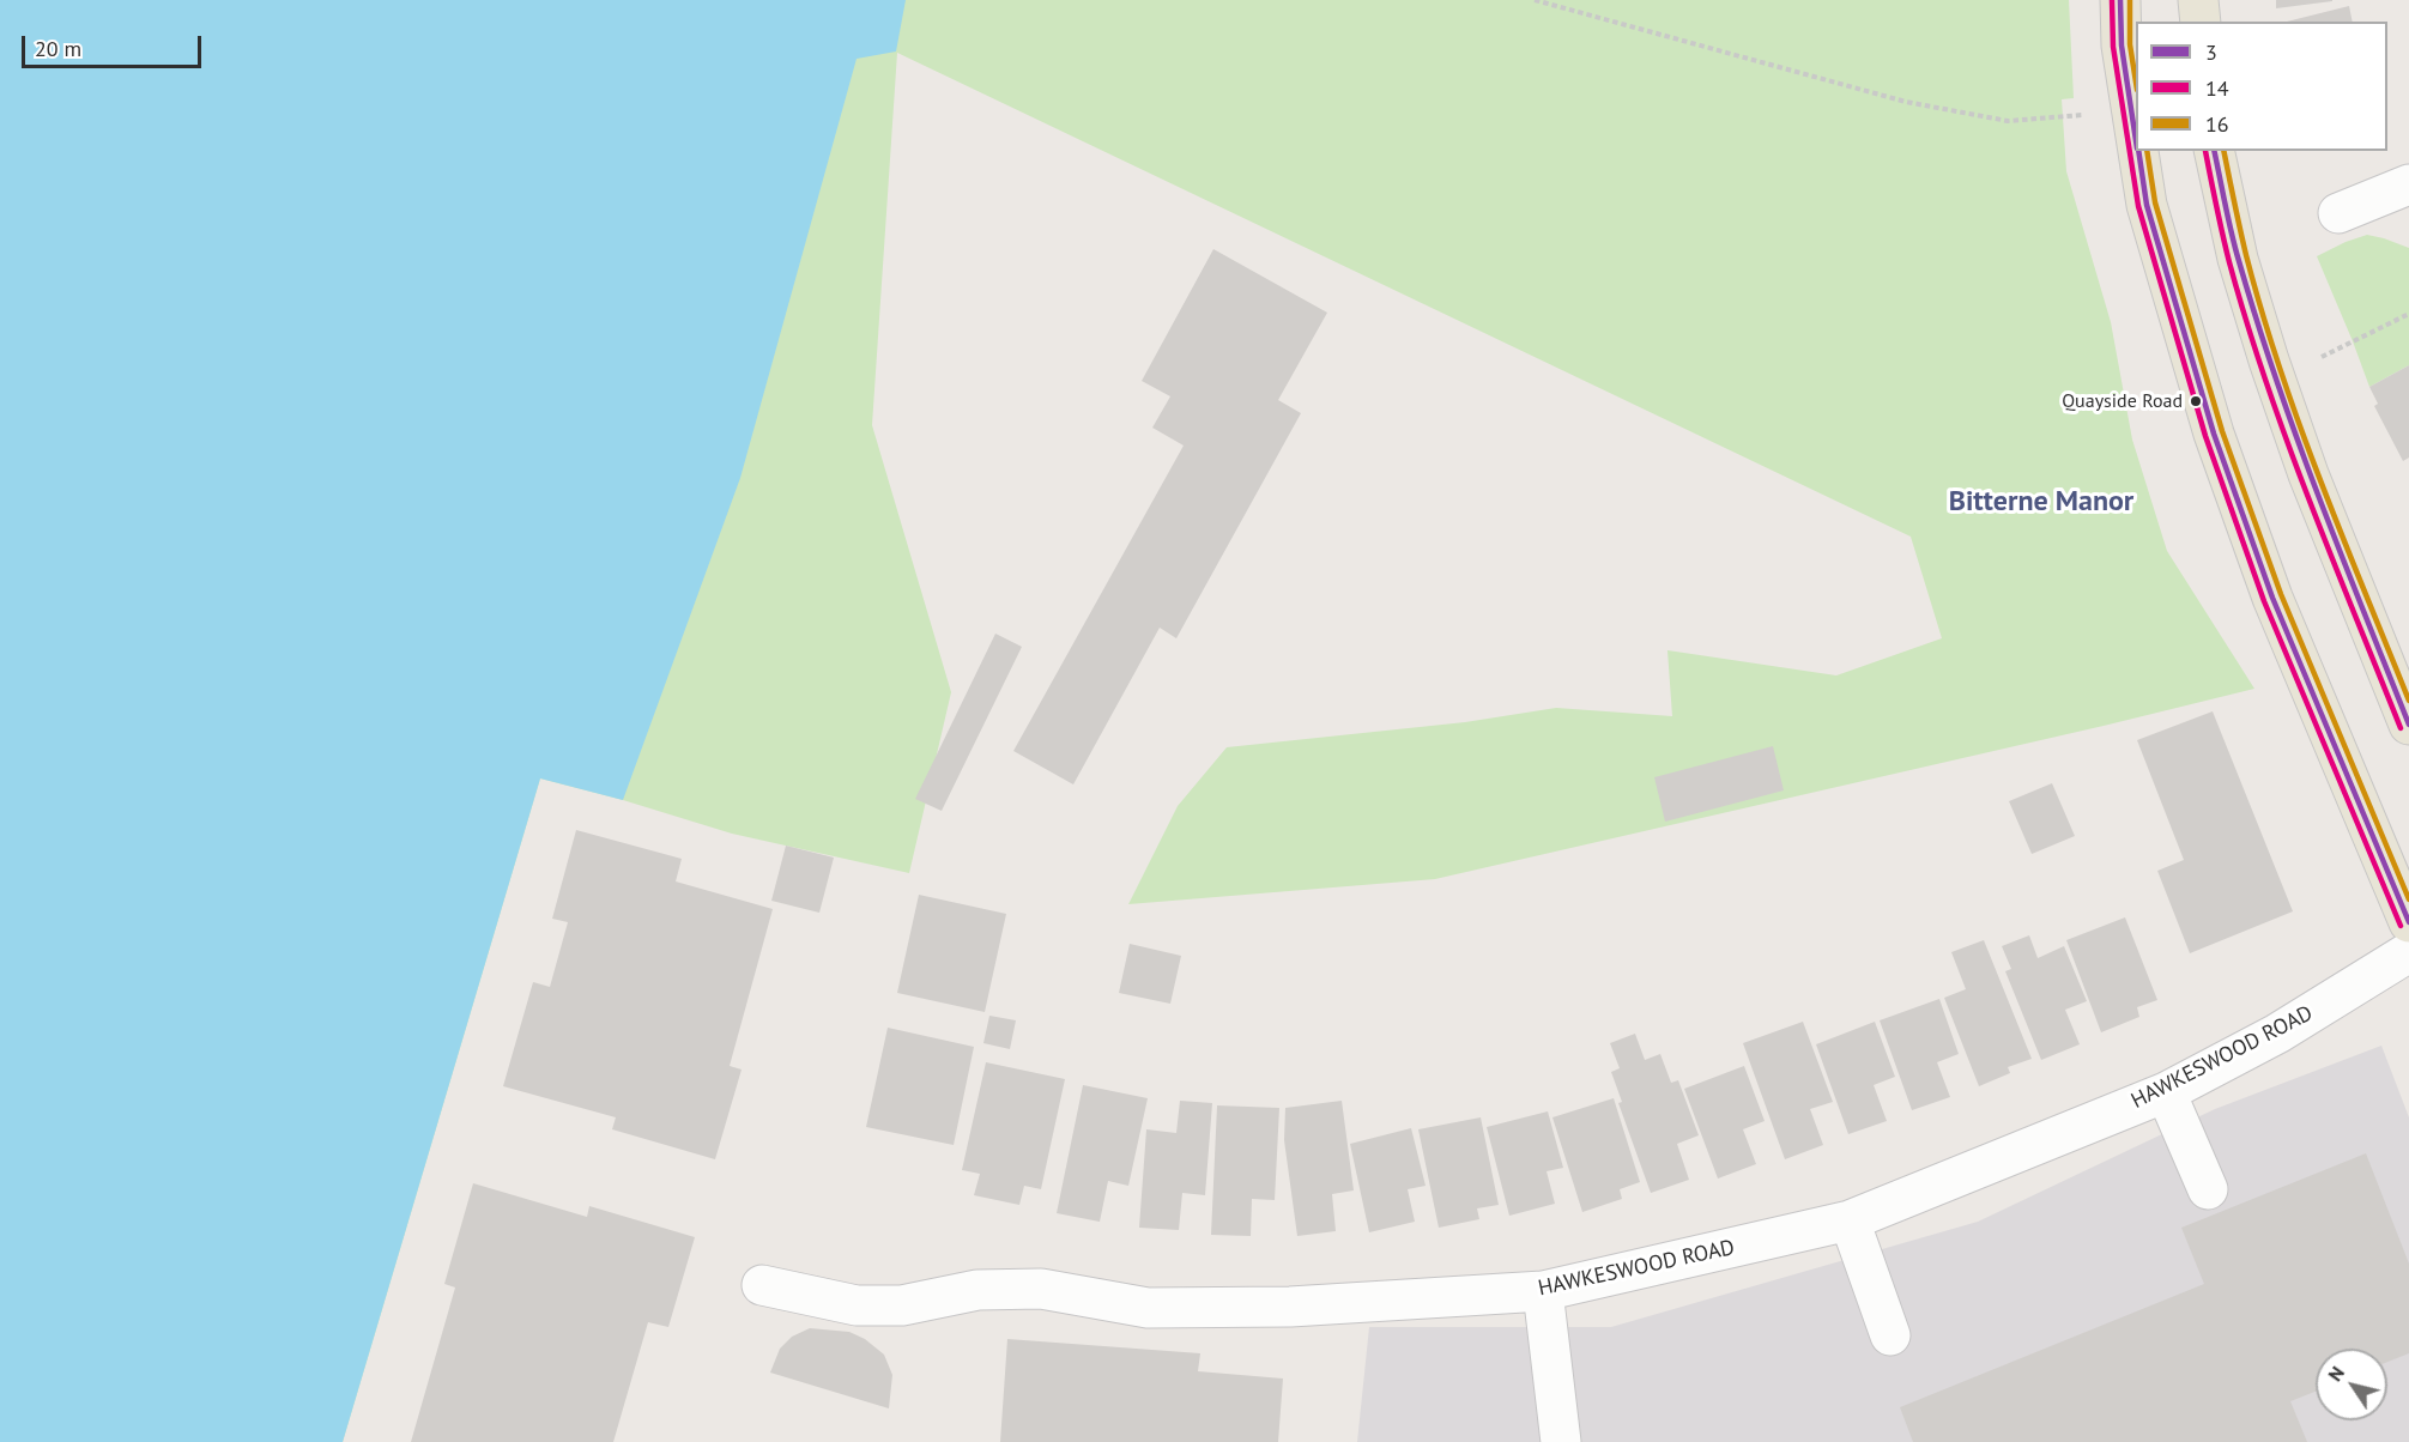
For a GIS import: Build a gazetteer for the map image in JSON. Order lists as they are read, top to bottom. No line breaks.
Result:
{"streets":{"street":["HAWKESWOOD ROAD"]},"districts":["Bitterne Manor"],"places":["Quayside Road"],"lines":["transit line 3","transit line 14","transit line 16"],"legend":["3","14","16"],"scale_bar":"20 m","north":"top left"}
